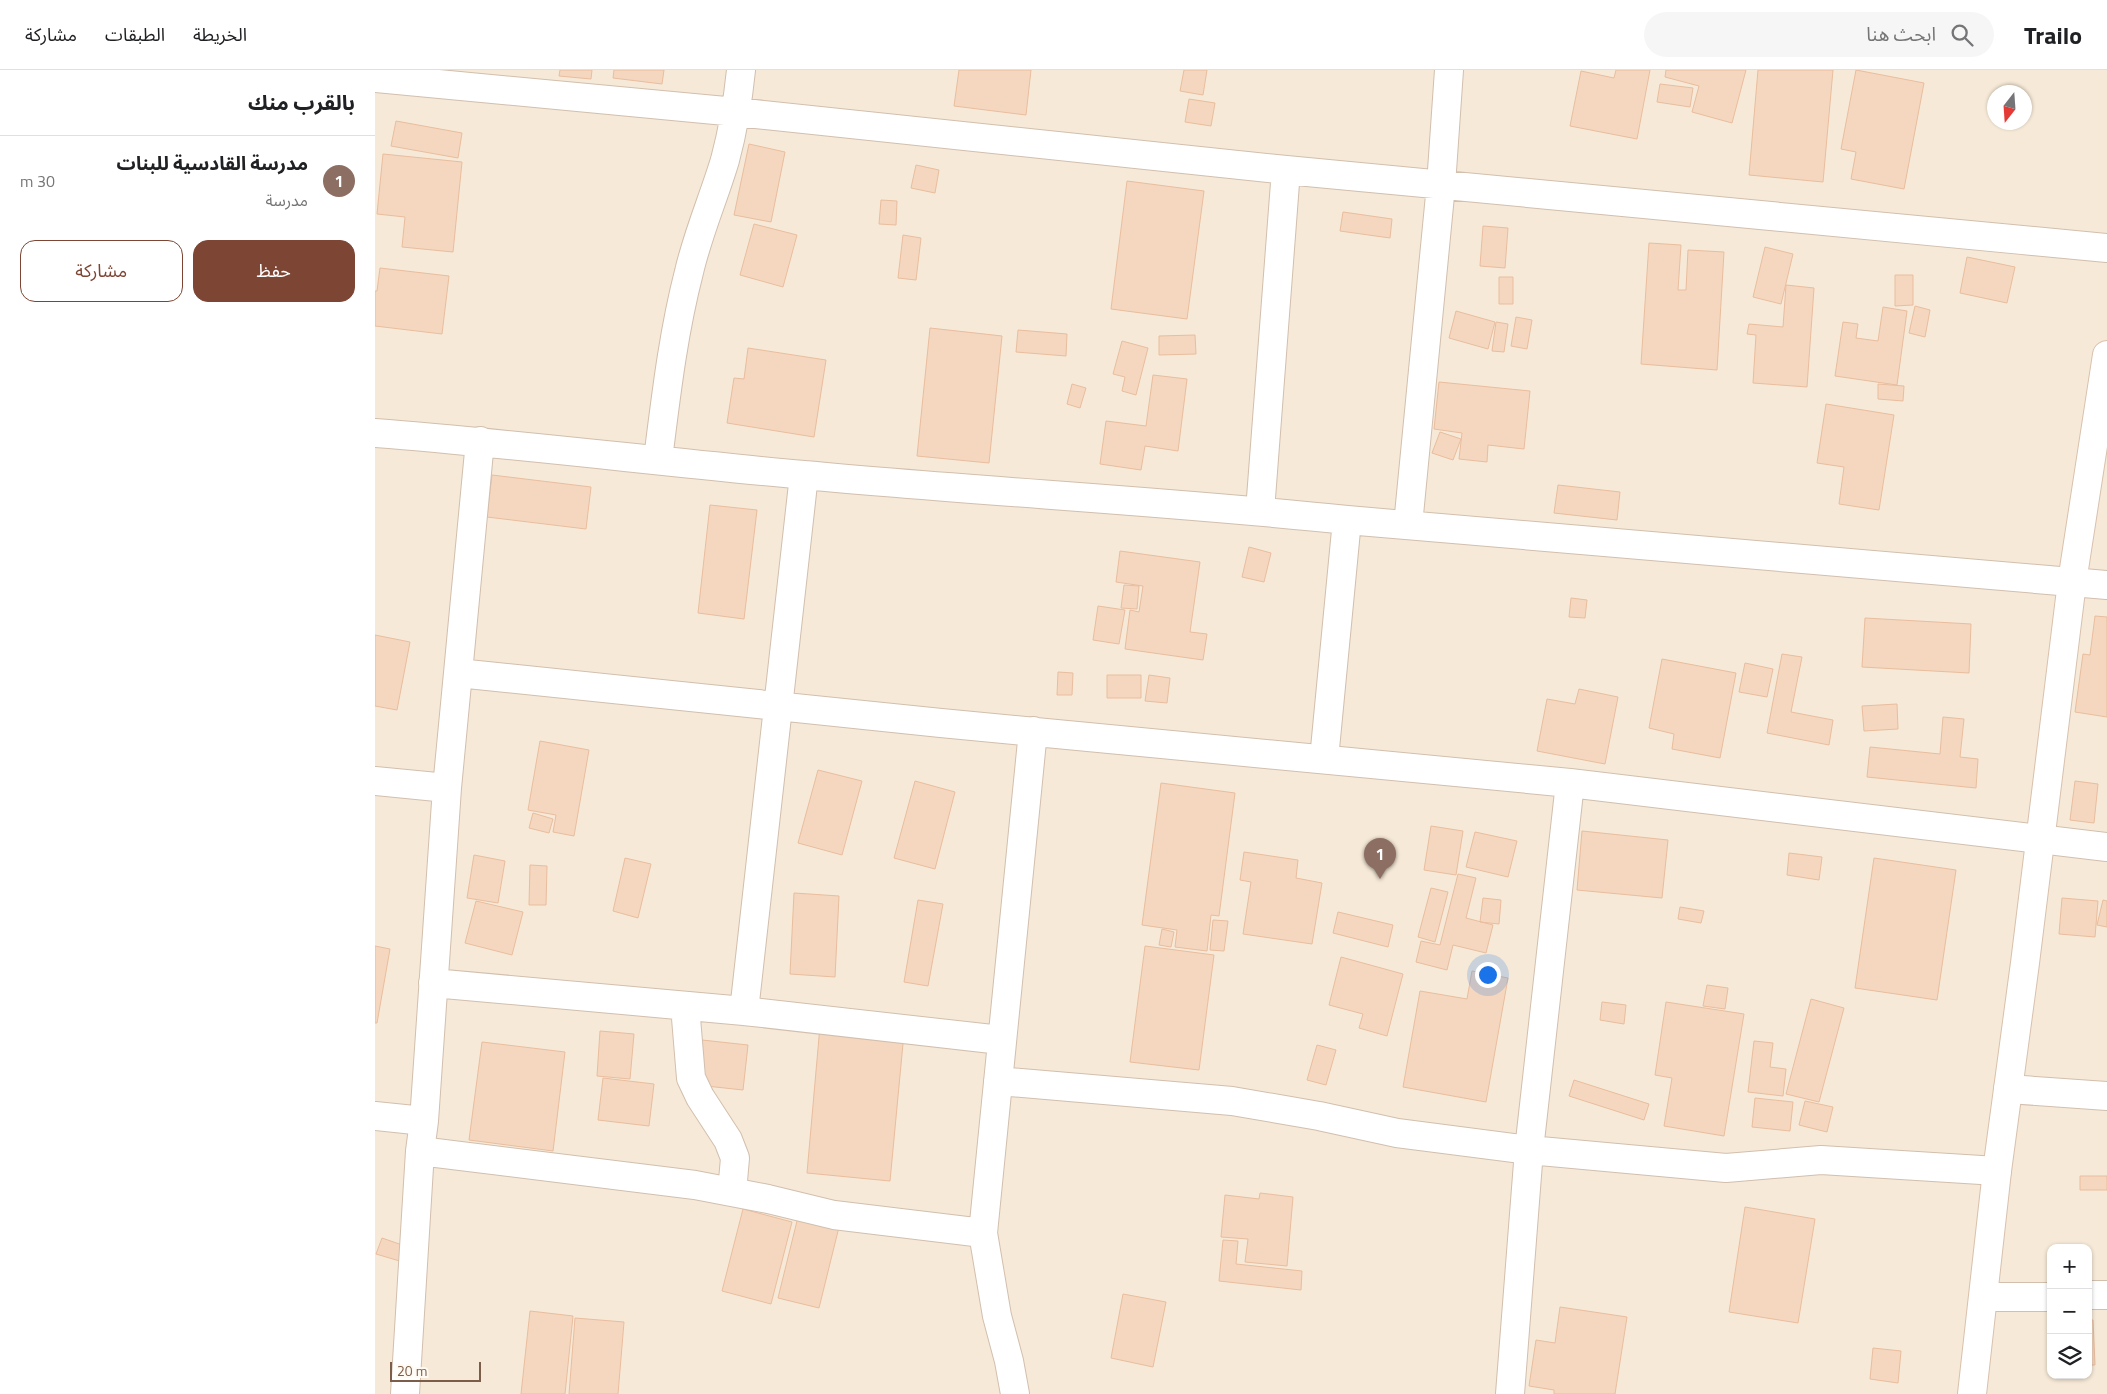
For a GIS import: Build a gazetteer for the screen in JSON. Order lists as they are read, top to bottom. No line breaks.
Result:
{"scale_bar":"20 m","north":"bottom","page":{"header":"Trailo","search":"ابحث هنا","nav":["الخريطة","الطبقات","مشاركة"],"heading":"بالقرب منك","list":[{"mark":"1","name":"مدرسة القادسية للبنات","note":"مدرسة","value":"30 m"}],"buttons":["حفظ","مشاركة"],"pins":"1","map_buttons":["+","−"],"scale":"20 m"}}
